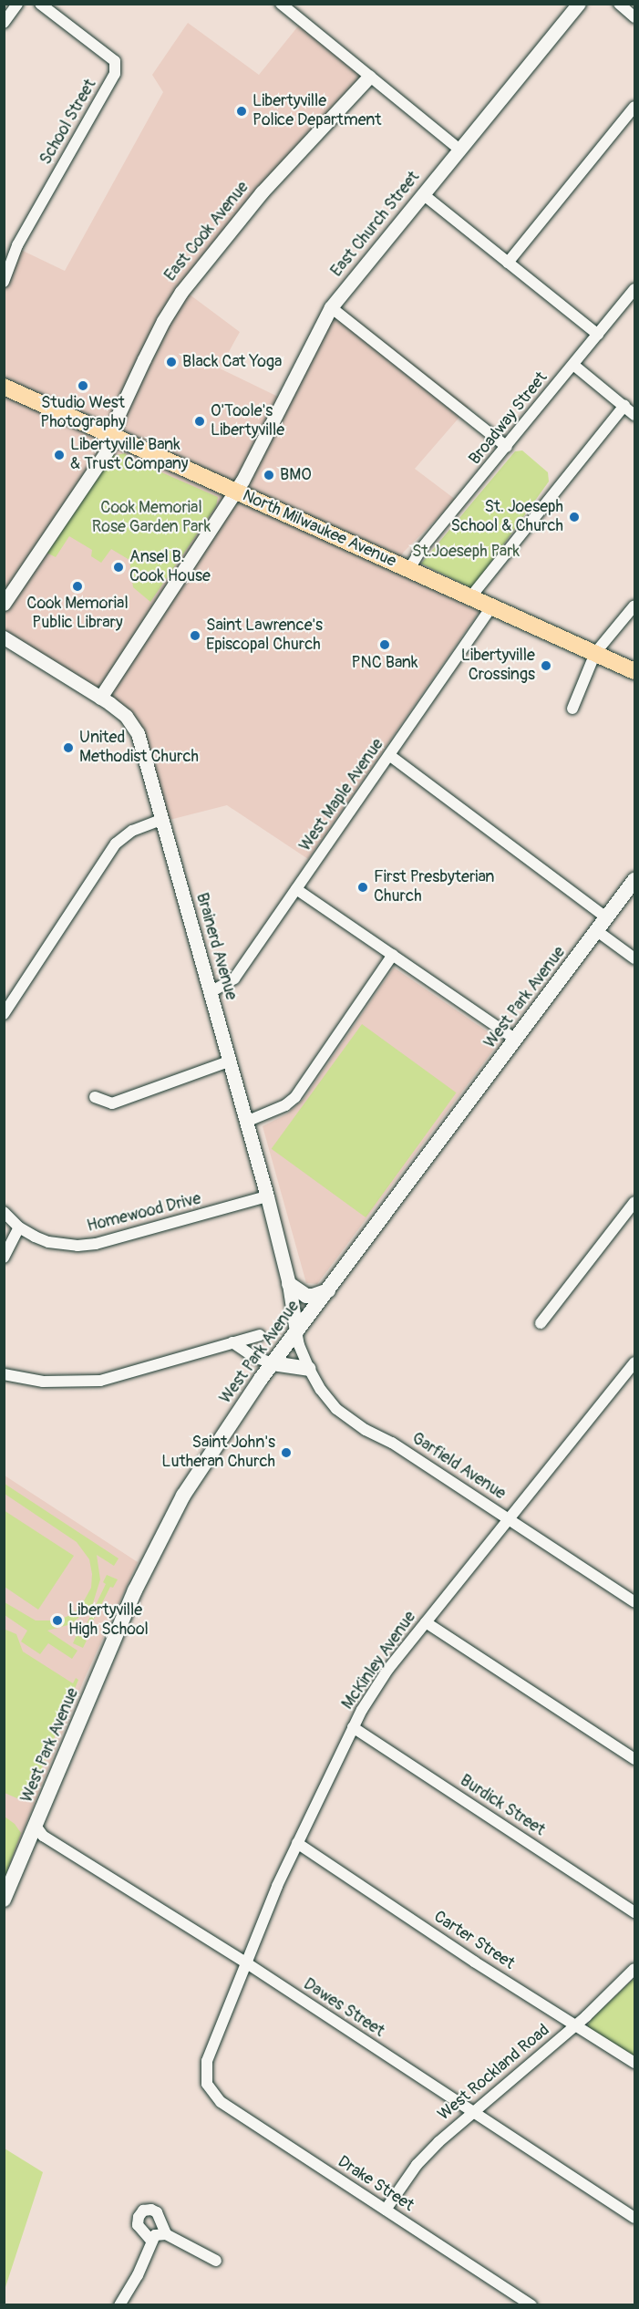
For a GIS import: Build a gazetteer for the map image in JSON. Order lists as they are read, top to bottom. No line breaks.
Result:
{"streets":{"main road":["North Milwaukee Avenue","West Park Avenue"],"street":["School Street","East Church Street","East Cook Avenue","Broadway Street","West Maple Avenue","Brainerd Avenue","Homewood Drive","Garfield Avenue","McKinley Avenue","Burdick Street","Carter Street","Dawes Street","West Rockland Road","Drake Street"]},"crossings":[["East Church Street","North Milwaukee Avenue"],["East Church Street","Brainerd Avenue"],["East Cook Avenue","North Milwaukee Avenue"],["Broadway Street","North Milwaukee Avenue"],["North Milwaukee Avenue","West Maple Avenue"],["West Maple Avenue","Brainerd Avenue"],["Brainerd Avenue","West Park Avenue"],["Brainerd Avenue","Homewood Drive"],["Brainerd Avenue","Garfield Avenue"],["West Park Avenue","Garfield Avenue"],["West Park Avenue","Dawes Street"],["Garfield Avenue","McKinley Avenue"],["McKinley Avenue","Burdick Street"],["McKinley Avenue","Carter Street"],["McKinley Avenue","Dawes Street"],["McKinley Avenue","Drake Street"],["Carter Street","West Rockland Road"],["Dawes Street","West Rockland Road"],["West Rockland Road","Drake Street"]],"parks":["Cook Memorial Rose Garden Park","St.Joeseph Park"],"places":["Libertyville Police Department","Black Cat Yoga","Studio West Photography","O'Toole's Libertyville","Libertyville Bank & Trust Company","BMO","St. Joeseph School & Church","Ansel B. Cook House","Cook Memorial Public Library","Saint Lawrence's Episcopal Church","PNC Bank","Libertyville Crossings","United Methodist Church","First Presbyterian Church","Saint John's Lutheran Church","Libertyville High School"]}
